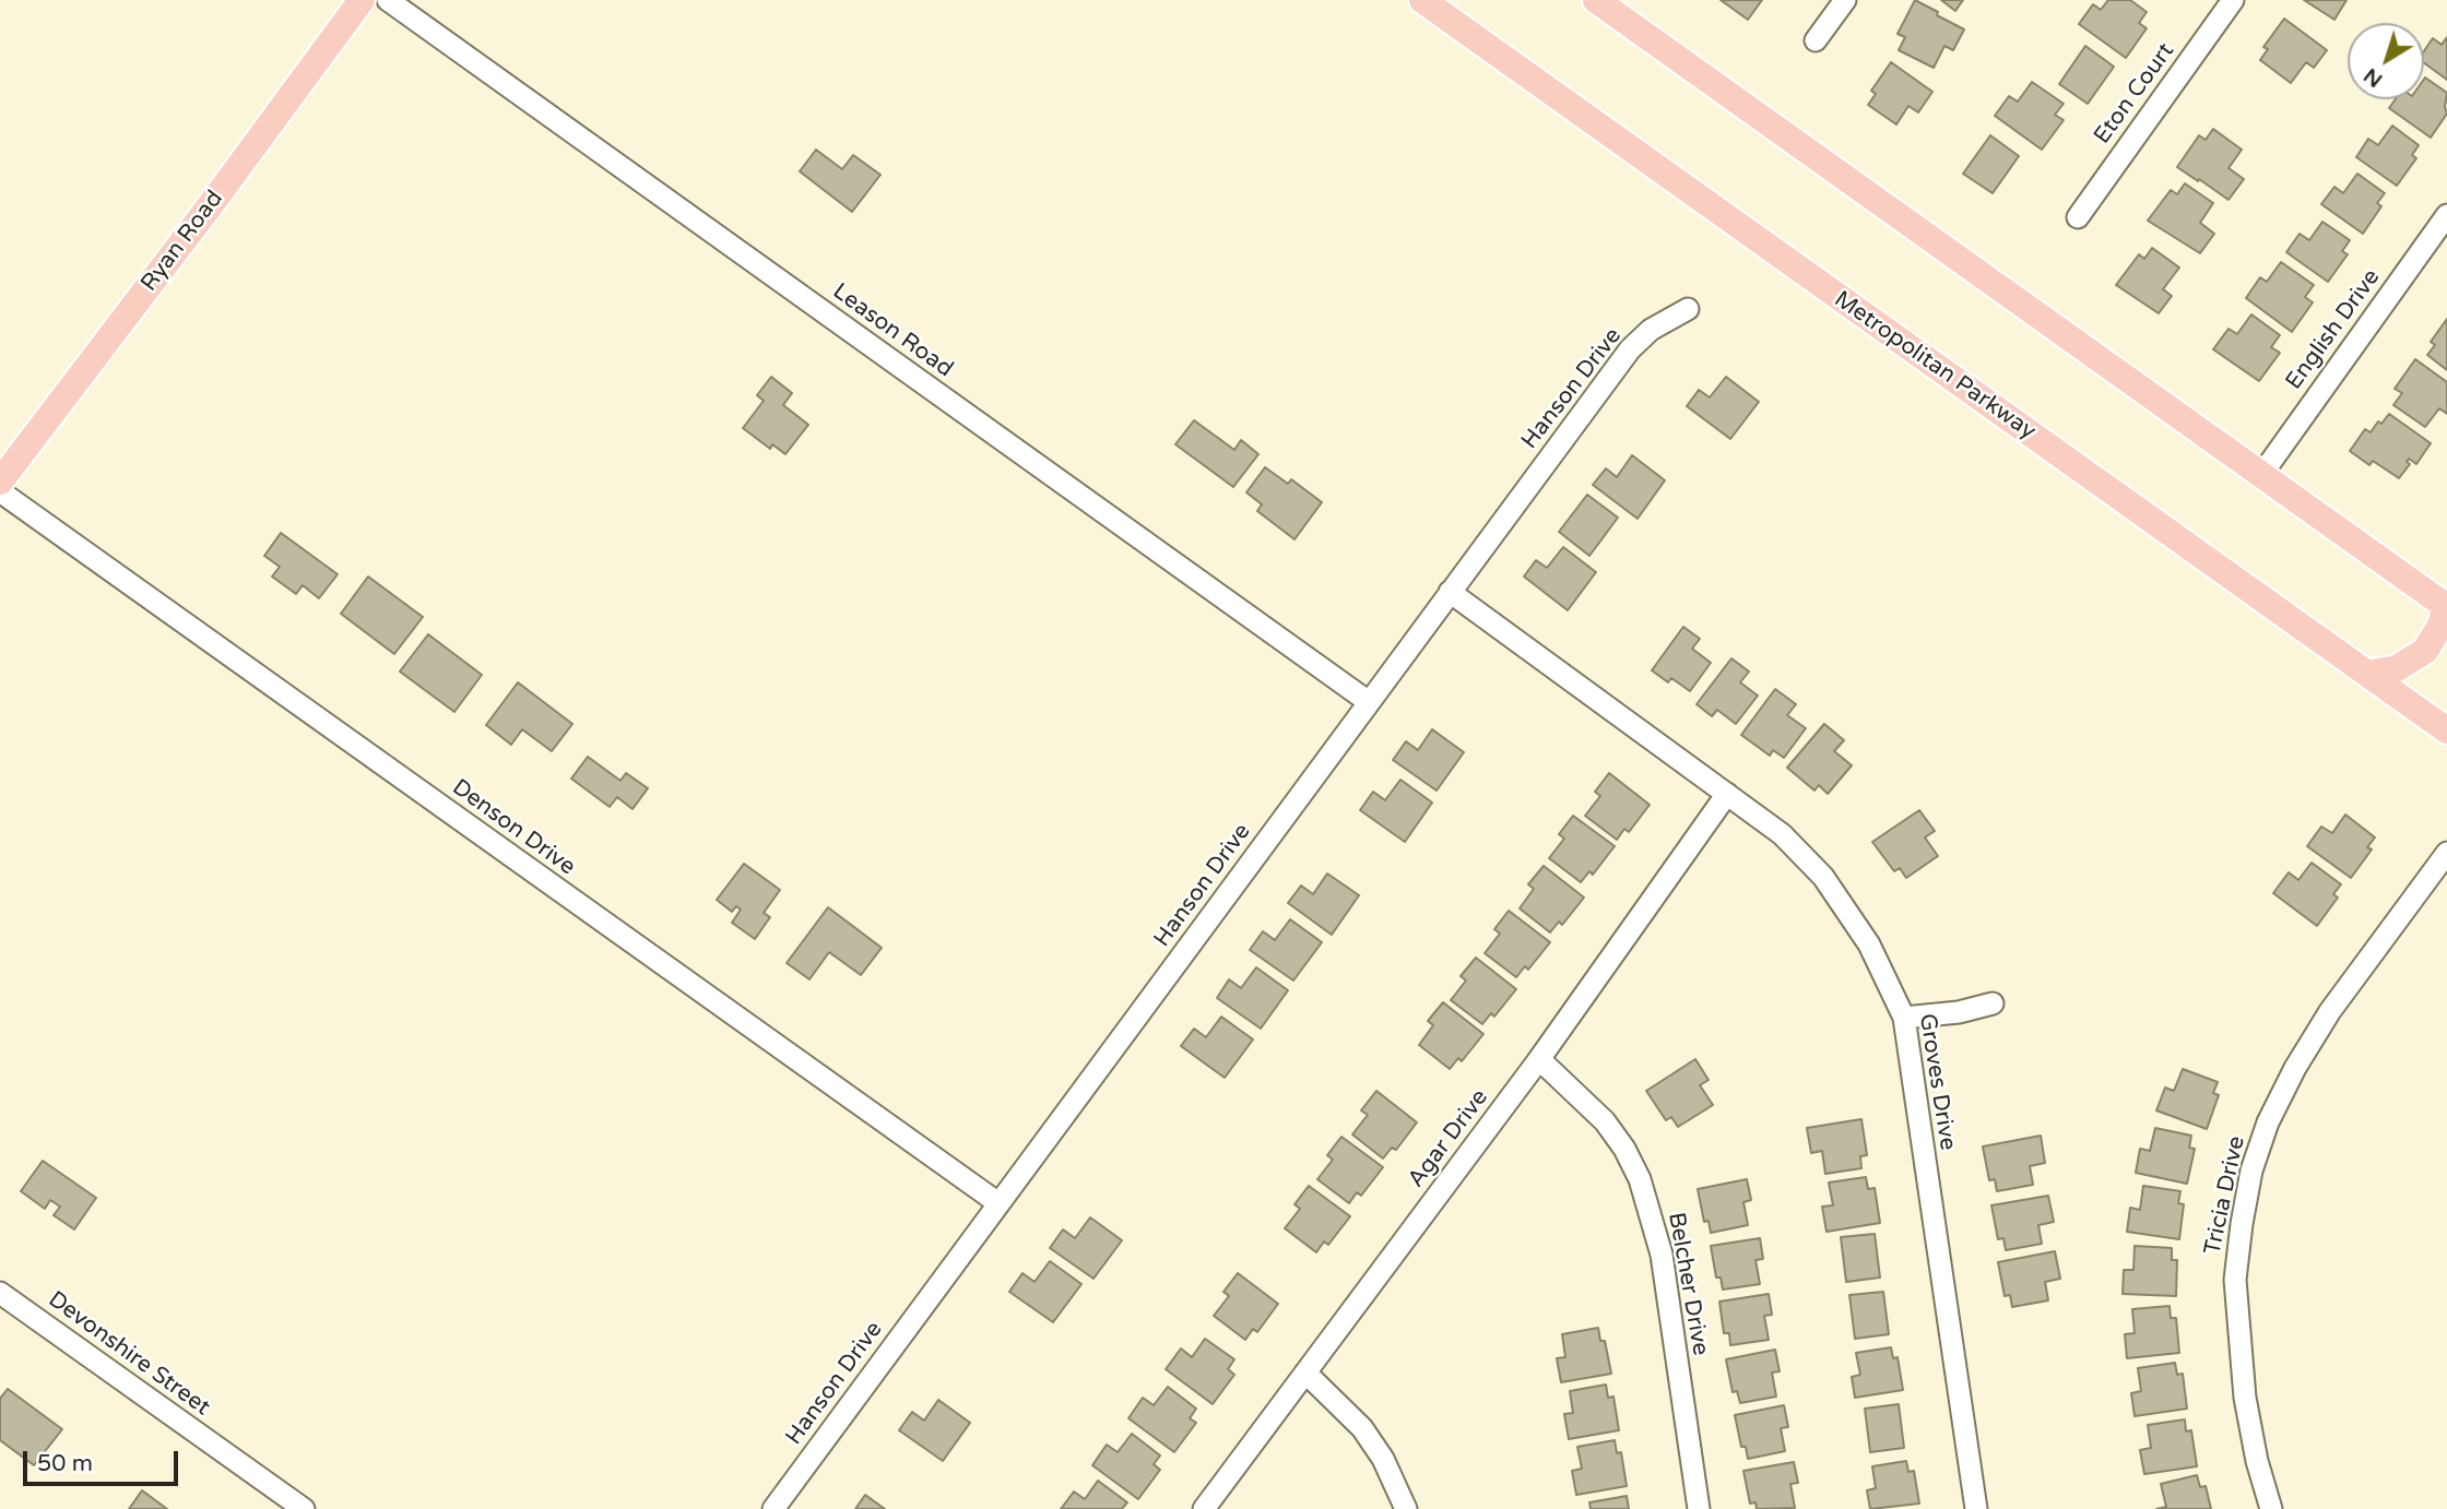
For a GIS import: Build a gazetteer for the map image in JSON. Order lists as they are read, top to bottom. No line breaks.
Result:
{"streets":{"main road":["Ryan Road","Metropolitan Parkway"],"street":["Eton Court","English Drive","Leason Road","Hanson Drive","Denson Drive","Groves Drive","Agar Drive","Tricia Drive","Belcher Drive","Devonshire Street"]},"crossings":[["Ryan Road","Denson Drive"],["Leason Road","Hanson Drive"],["Hanson Drive","Denson Drive"],["Hanson Drive","Groves Drive"],["Groves Drive","Agar Drive"],["Agar Drive","Belcher Drive"]],"scale_bar":"50 m","north":"bottom left"}
